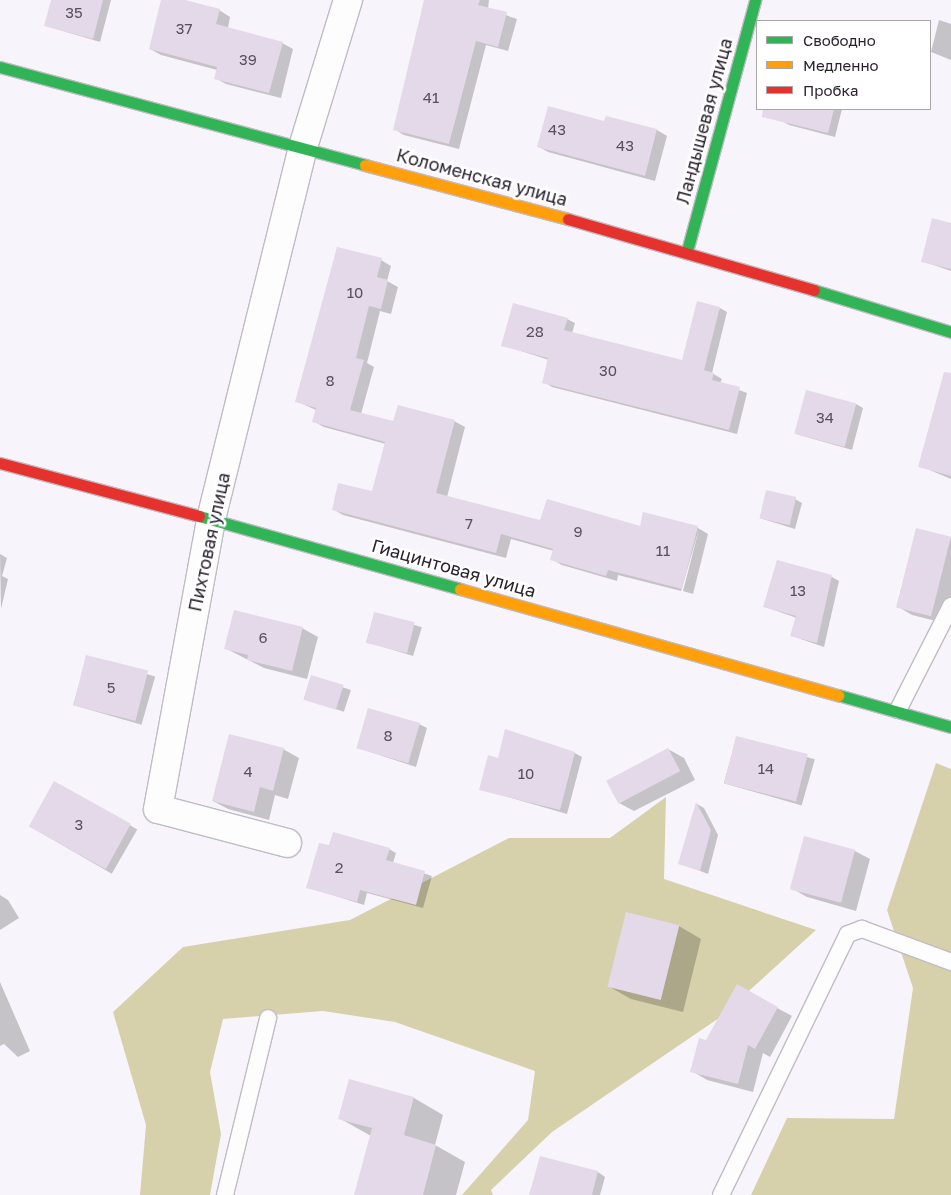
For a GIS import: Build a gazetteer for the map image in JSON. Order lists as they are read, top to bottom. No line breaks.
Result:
{"streets":{"street":["Ландышевая улица","Коломенская улица","Пихтовая улица","Гиацинтовая улица"]},"crossings":[["Ландышевая улица","Коломенская улица"],["Коломенская улица","Пихтовая улица"],["Пихтовая улица","Гиацинтовая улица"]],"house_numbers":["35","37","39","41","43","43","10","28","30","8","34","7","9","11","13","6","5","8","14","4","10","3","2"],"legend":["Свободно","Медленно","Пробка"]}
